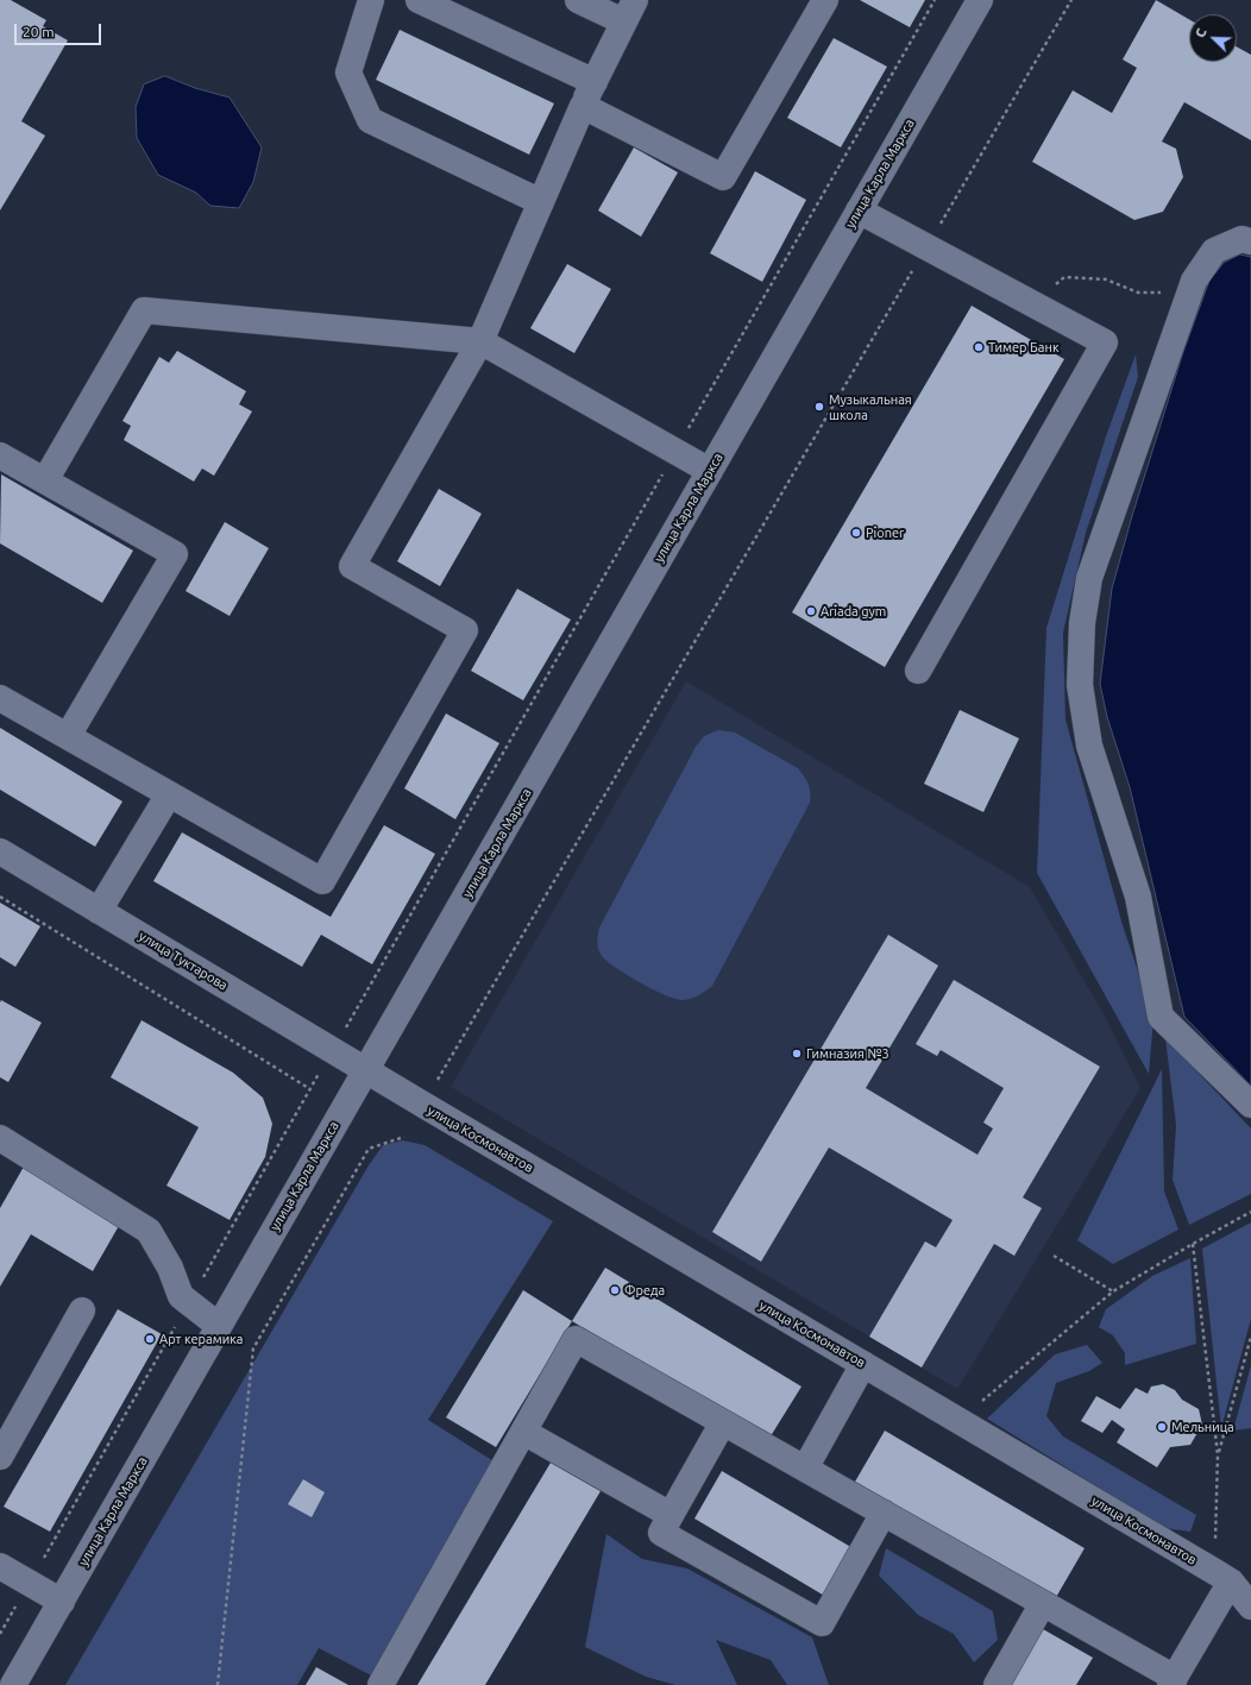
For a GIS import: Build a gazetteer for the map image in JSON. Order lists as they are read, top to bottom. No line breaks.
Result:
{"streets":{"street":["улица Карла Маркса","улица Туктарова","улица Космонавтов"]},"crossings":[["улица Карла Маркса","улица Туктарова"],["улица Карла Маркса","улица Космонавтов"],["улица Туктарова","улица Космонавтов"]],"places":["Тимер Банк","Музыкальная школа","Pioner","Ariada gym","Гимназия №3","Фреда","Арт керамика","Мельница"],"scale_bar":"20 m","north":"top left"}
